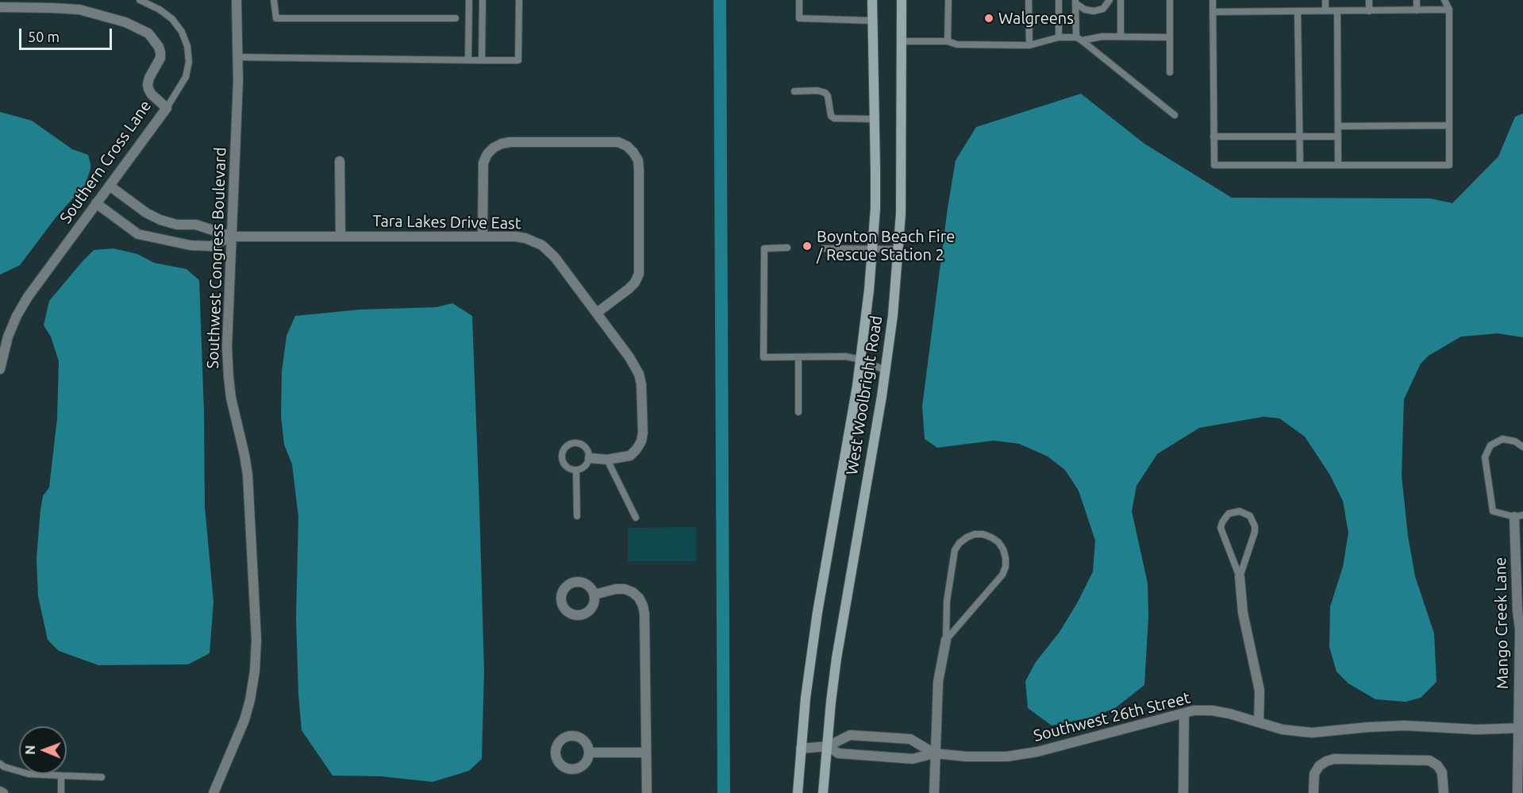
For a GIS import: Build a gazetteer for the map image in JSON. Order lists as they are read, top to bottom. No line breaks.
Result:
{"streets":{"main road":["West Woolbright Road"],"street":["Southern Cross Lane","Tara Lakes Drive East","Southwest Congress Boulevard","Mango Creek Lane","Southwest 26th Street"]},"crossings":[["Southern Cross Lane","Tara Lakes Drive East"],["Tara Lakes Drive East","Southwest Congress Boulevard"],["West Woolbright Road","Southwest 26th Street"],["Mango Creek Lane","Southwest 26th Street"]],"places":["Walgreens","Boynton Beach Fire / Rescue Station 2"],"scale_bar":"50 m","north":"left"}
